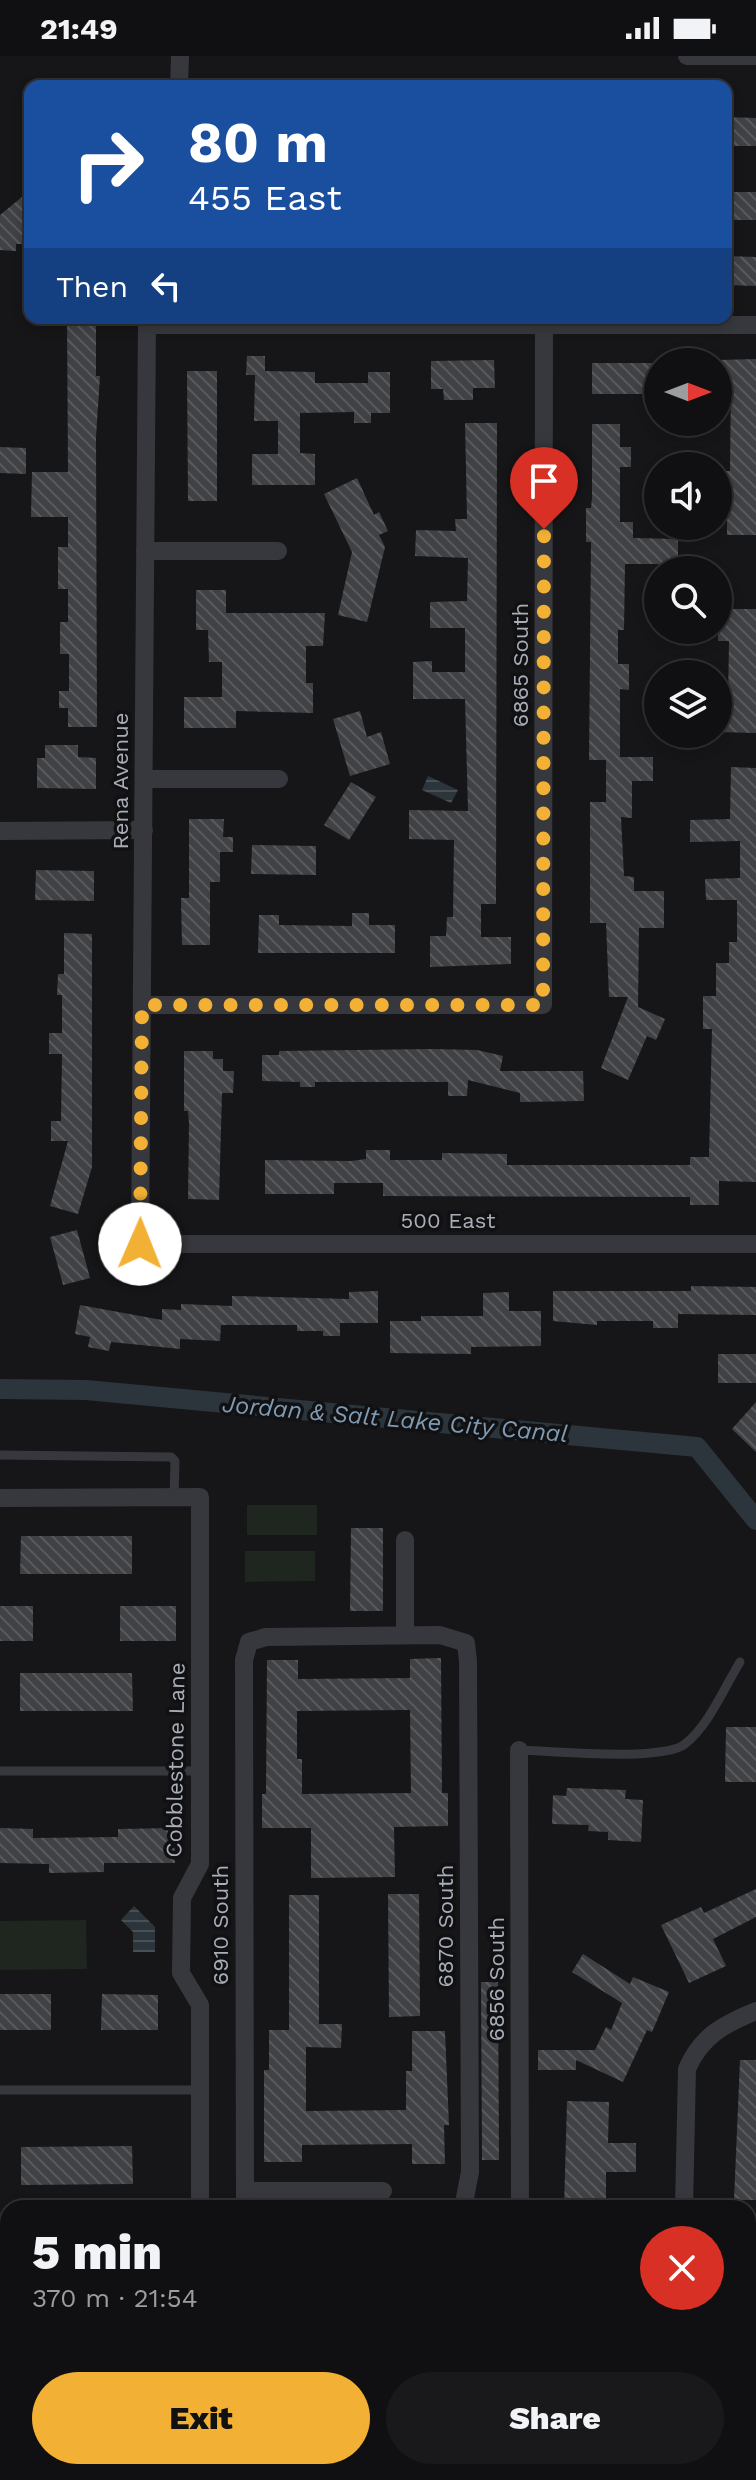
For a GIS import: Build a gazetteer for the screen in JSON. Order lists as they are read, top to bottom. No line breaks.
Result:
{"streets":{"street":["6865 South","Rena Avenue","500 East","Cobblestone Lane","6910 South","6870 South","6856 South"]},"crossings":[["6865 South","Rena Avenue"],["Rena Avenue","500 East"],["6910 South","6870 South"]],"water":["Jordan & Salt Lake City Canal"],"north":"right","page":{"status":"21:49","turn":["80 m","455 East"],"then":"Then","heading":["5 min","370 m · 21:54"],"buttons":["Exit","Share"]}}
